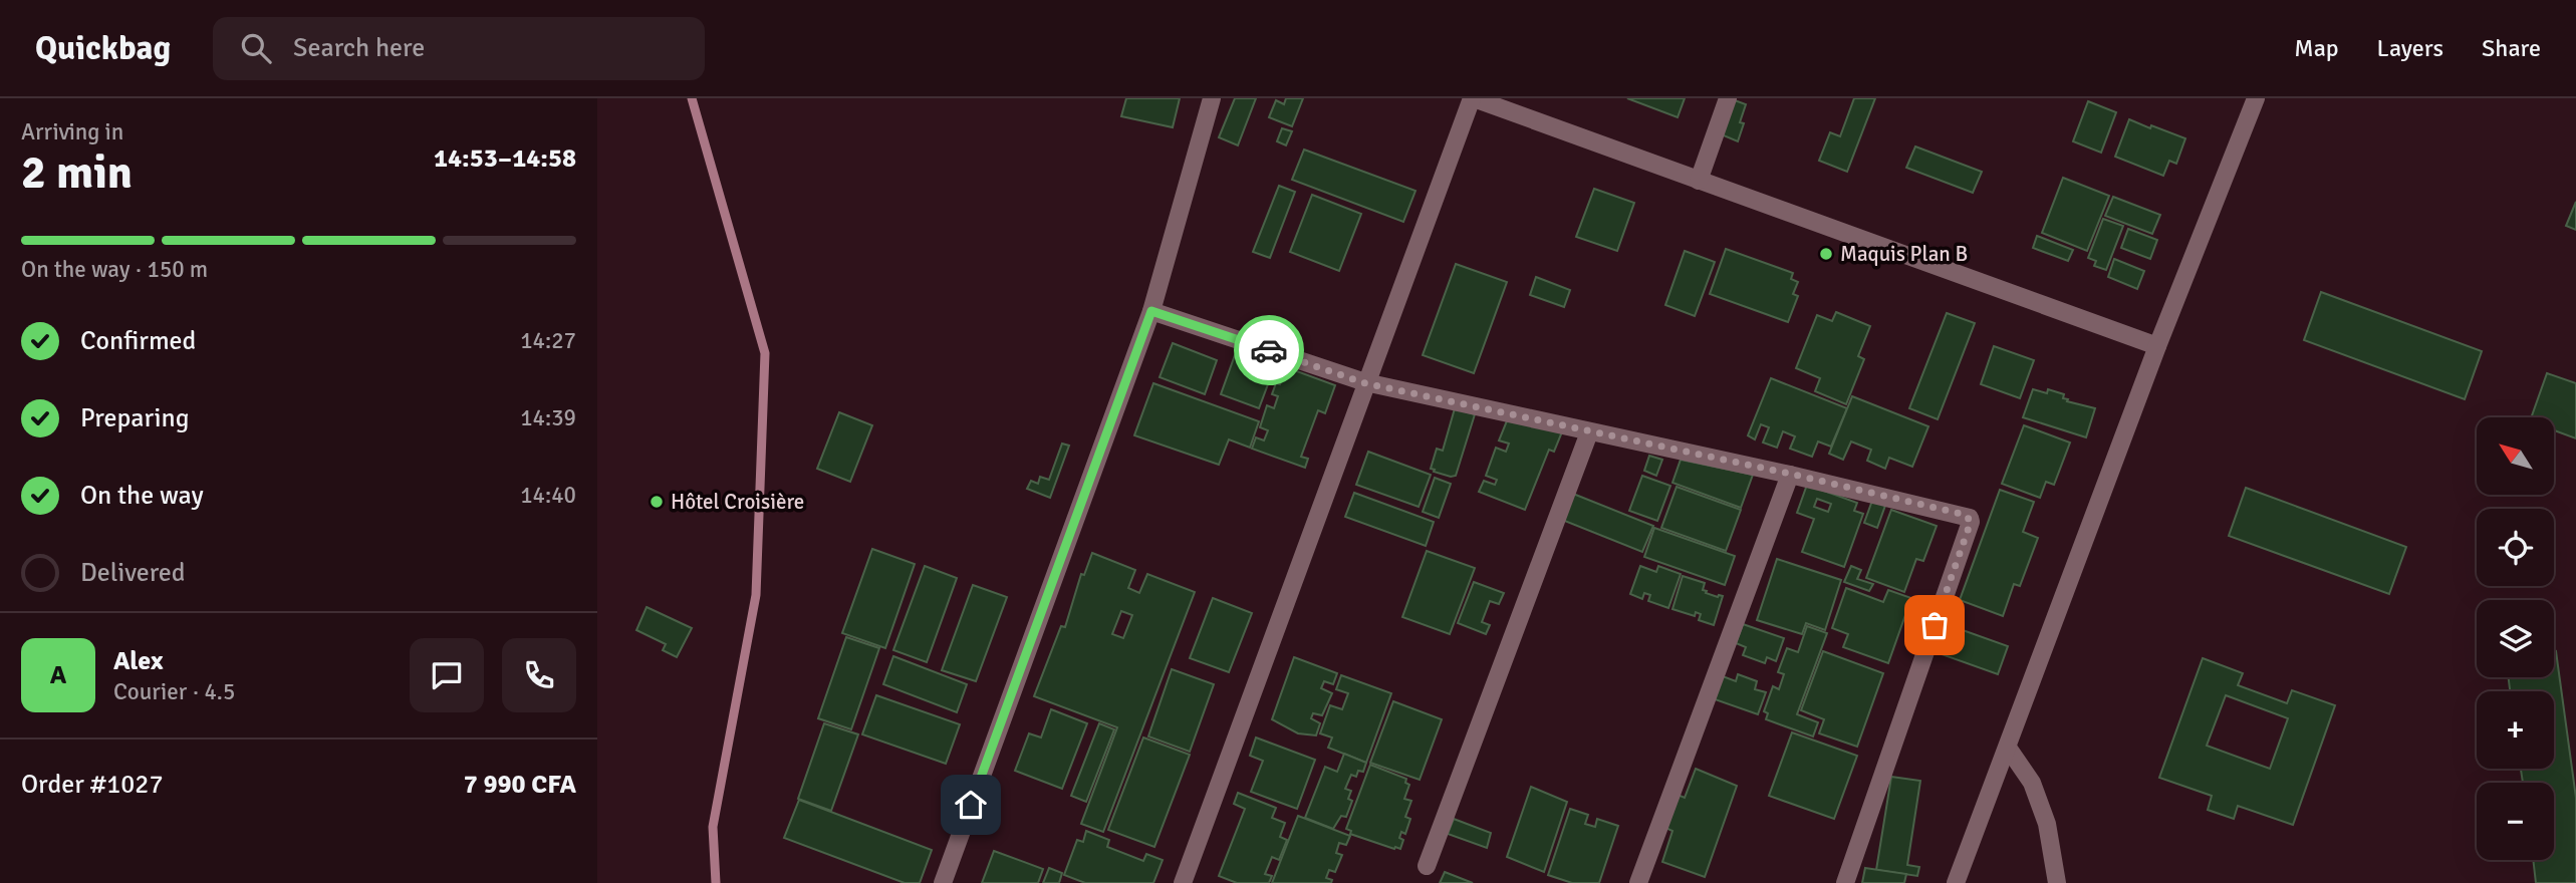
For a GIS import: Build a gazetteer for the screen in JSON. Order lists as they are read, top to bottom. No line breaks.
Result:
{"places":["Maquis Plan B","Hôtel Croisière"],"north":"top left","page":{"header":"Quickbag","search":"Search here","nav":["Map","Layers","Share"],"heading":["2 min","Arriving in","14:53–14:58"],"panel":["Alex","Courier · 4.5","Order #1027","7 990 CFA"],"bar":"On the way · 150 m","list":[["Confirmed","14:27"],["Preparing","14:39"],["On the way","14:40"],"Delivered"],"map_buttons":["+","−"],"round":"A"}}
